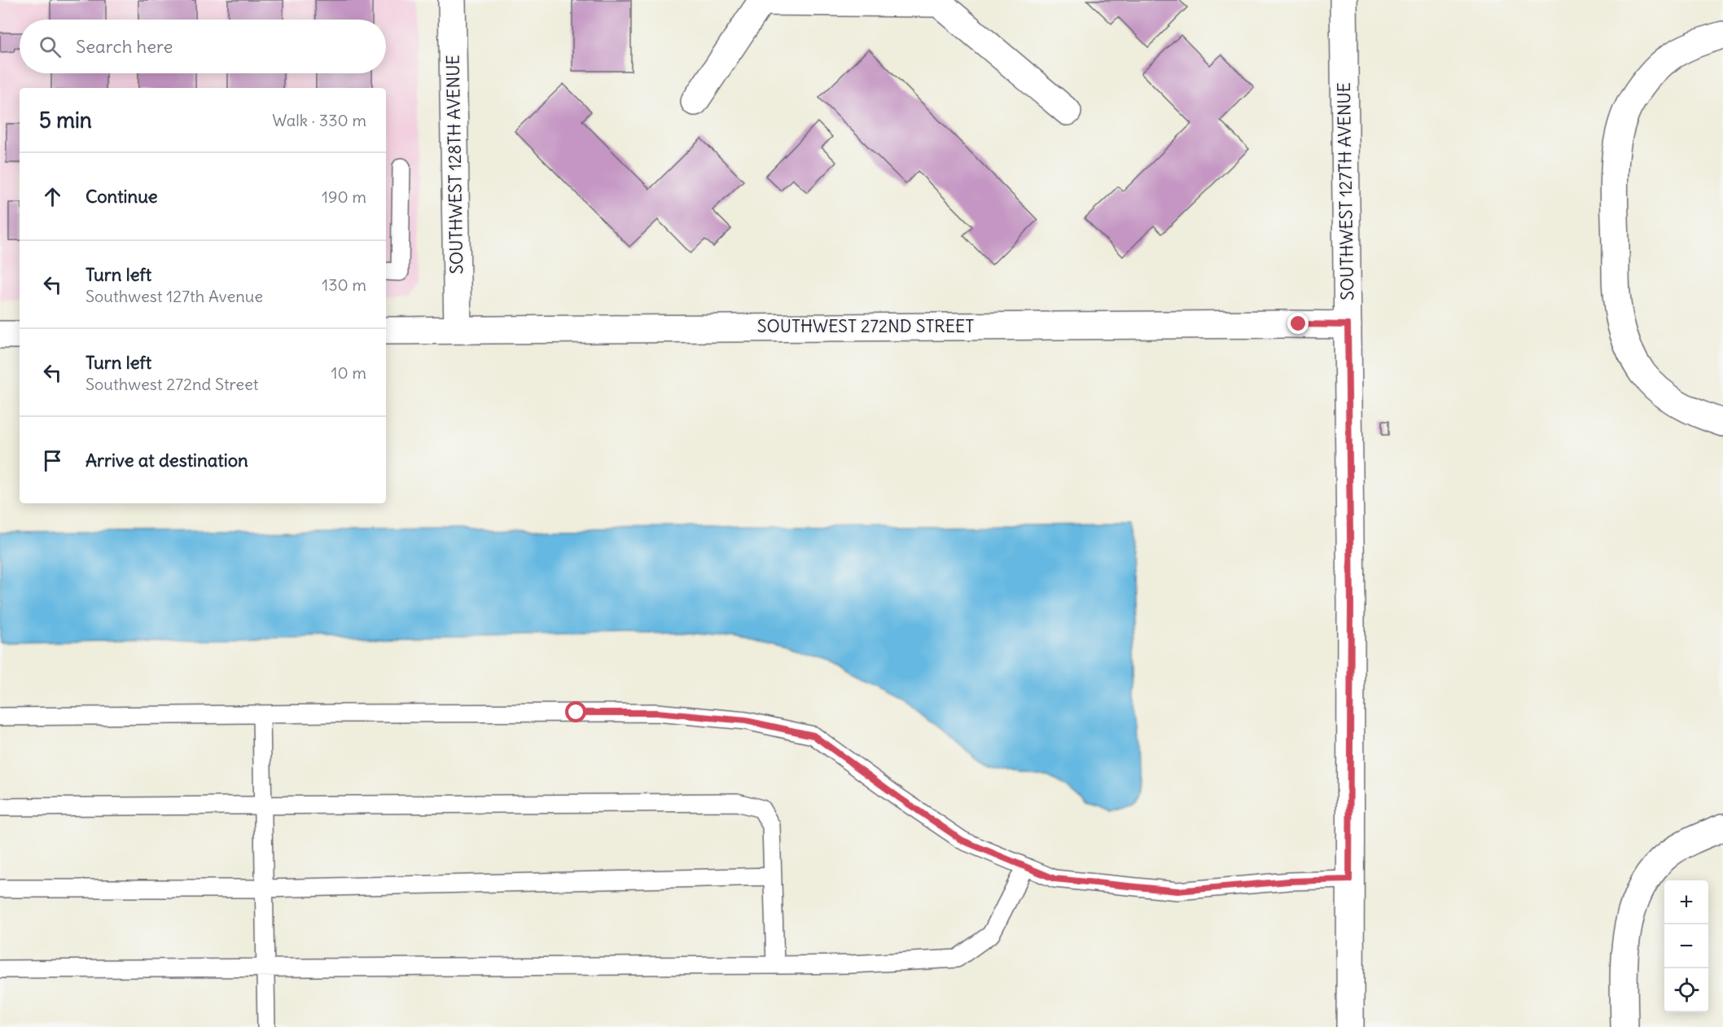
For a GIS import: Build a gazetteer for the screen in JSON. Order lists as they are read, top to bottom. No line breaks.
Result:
{"streets":{"street":["SOUTHWEST 128TH AVENUE","SOUTHWEST 127TH AVENUE","SOUTHWEST 272ND STREET"]},"crossings":[["SOUTHWEST 128TH AVENUE","SOUTHWEST 272ND STREET"],["SOUTHWEST 127TH AVENUE","SOUTHWEST 272ND STREET"]],"page":{"search":"Search here","heading":["5 min","Walk · 330 m"],"list":[["Continue","190 m"],["Turn left","Southwest 127th Avenue","130 m"],["Turn left","Southwest 272nd Street","10 m"],"Arrive at destination"],"map_buttons":["+","−"]}}
